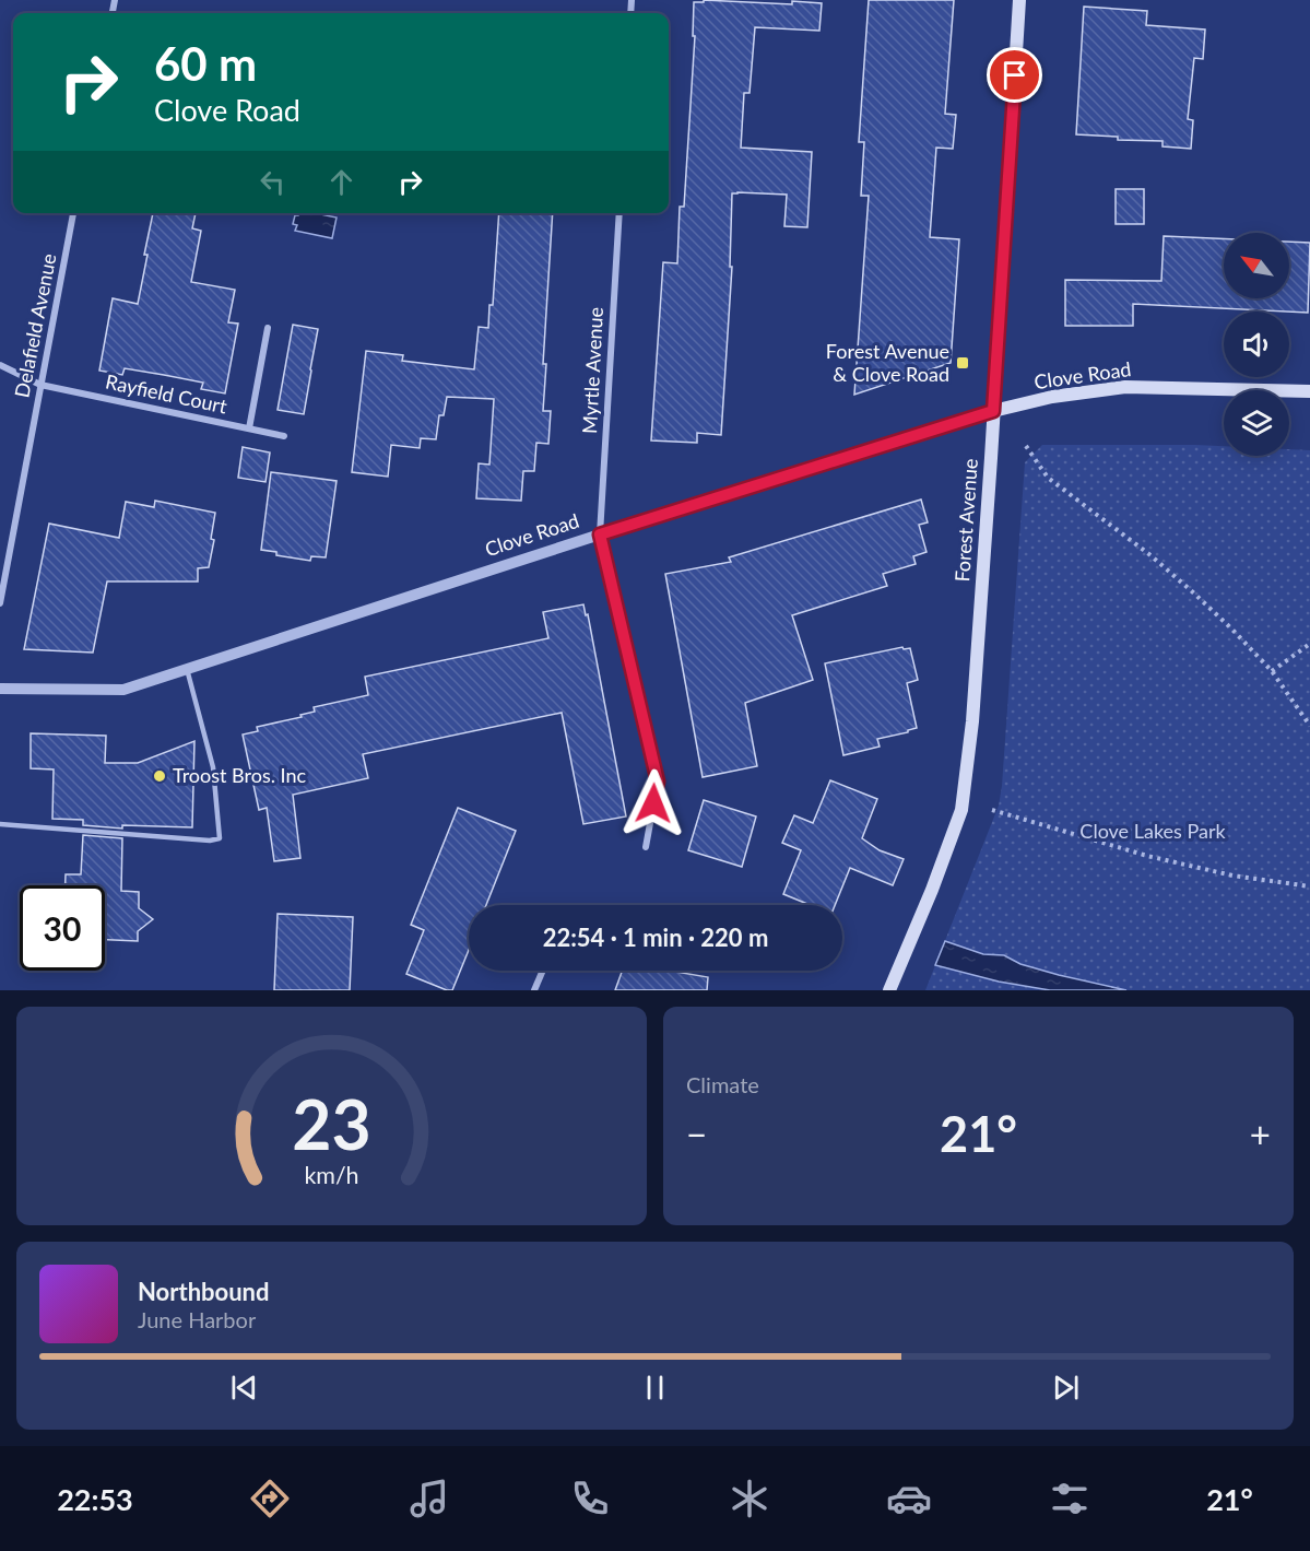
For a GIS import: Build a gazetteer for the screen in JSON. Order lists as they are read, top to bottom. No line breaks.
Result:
{"streets":{"main road":["Clove Road","Forest Avenue"],"street":["Delafield Avenue","Myrtle Avenue","Rayfield Court"]},"crossings":[["Delafield Avenue","Rayfield Court"],["Myrtle Avenue","Clove Road"],["Clove Road","Forest Avenue"]],"parks":["Clove Lakes Park"],"places":{"transit":["Forest Avenue & Clove Road"],"other":["Troost Bros. Inc"]},"north":"top left","page":{"turn":["60 m","Clove Road"],"limit":"30","trip":"22:54 · 1 min · 220 m","tile":"Climate","heat":["−","21°","+"],"song":["Northbound","June Harbor"],"tabs":["22:53","21°"],"gauge":["23","km/h"]}}
